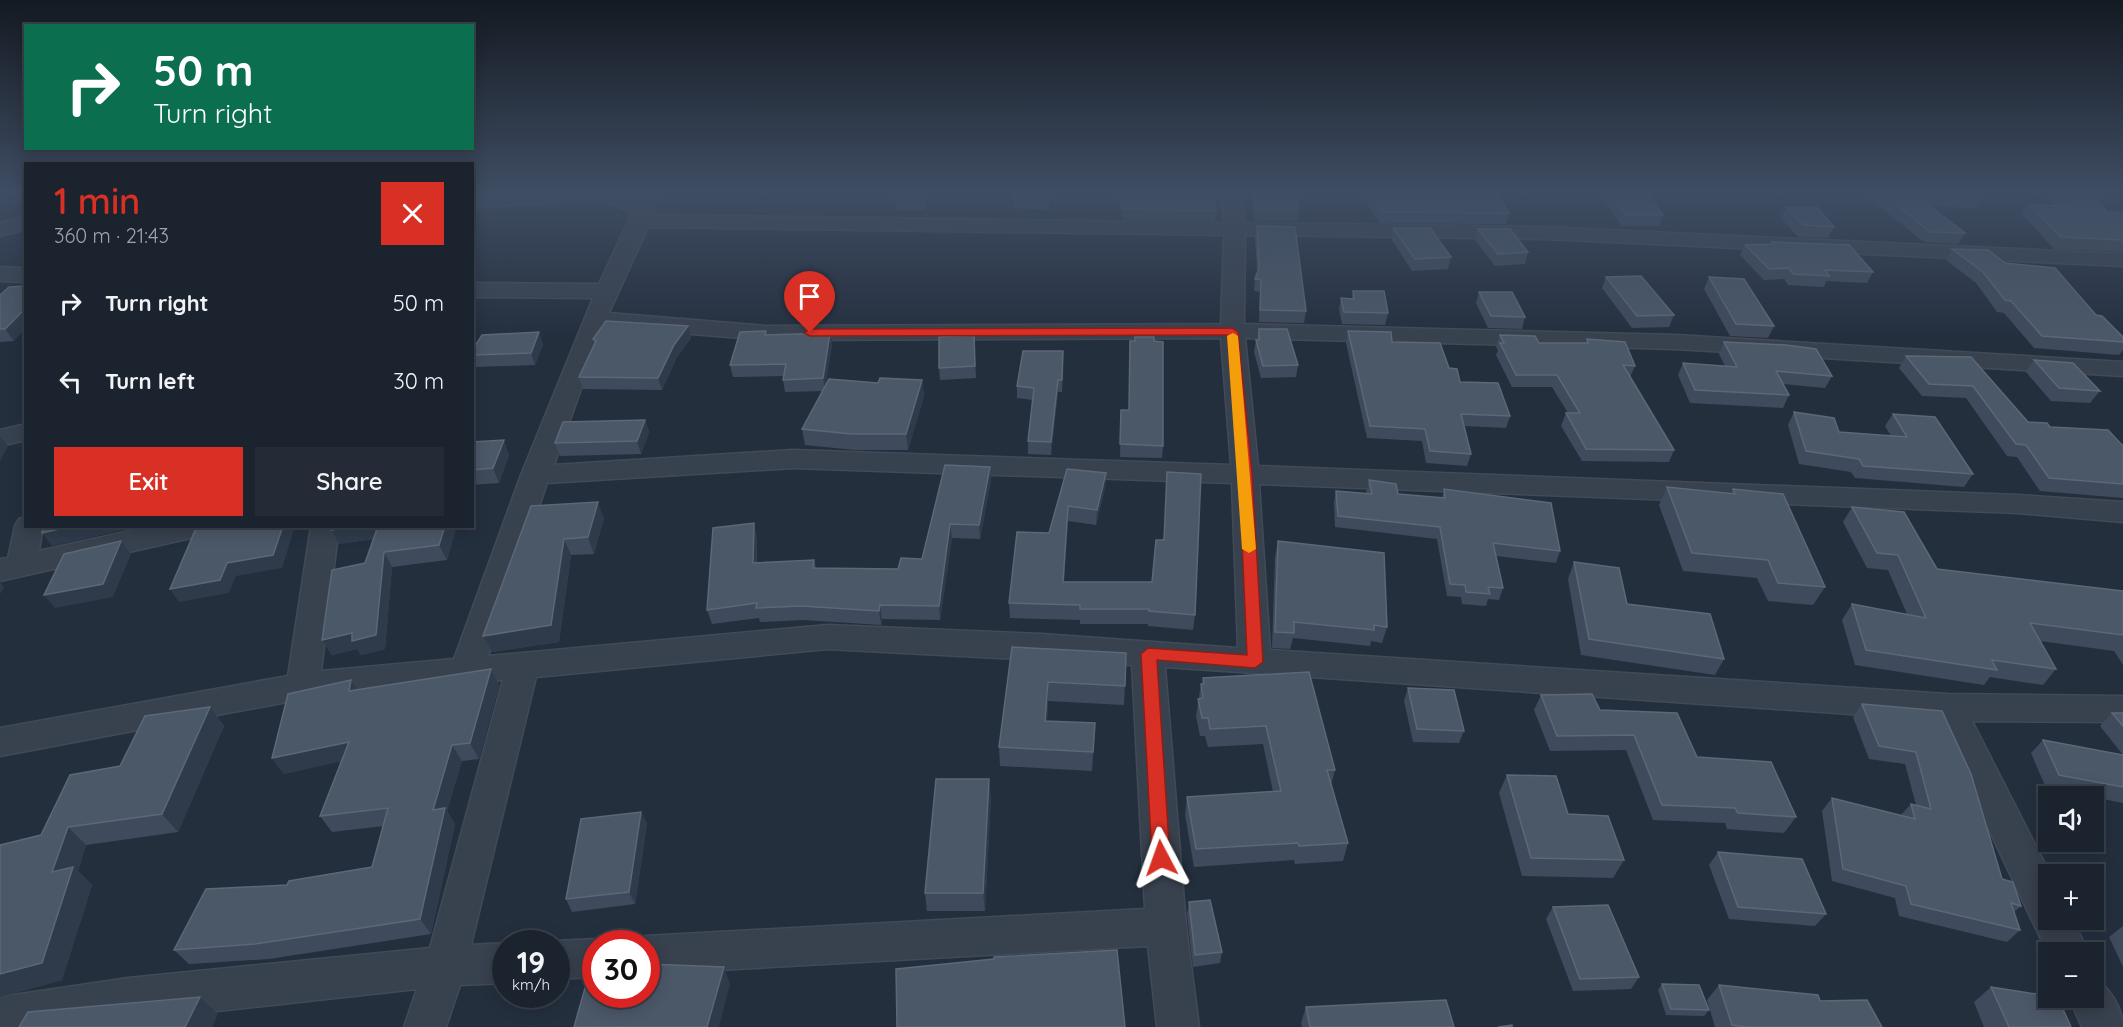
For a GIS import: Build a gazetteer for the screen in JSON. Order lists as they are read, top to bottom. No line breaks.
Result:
{"page":{"turn":["50 m","Turn right"],"heading":["1 min","360 m · 21:43"],"list":[{"name":"Turn right","value":"50 m"},{"name":"Turn left","value":"30 m"}],"buttons":["Exit","Share"],"map_buttons":["+","−"],"speed":"19 km/h","limit":"30"}}
